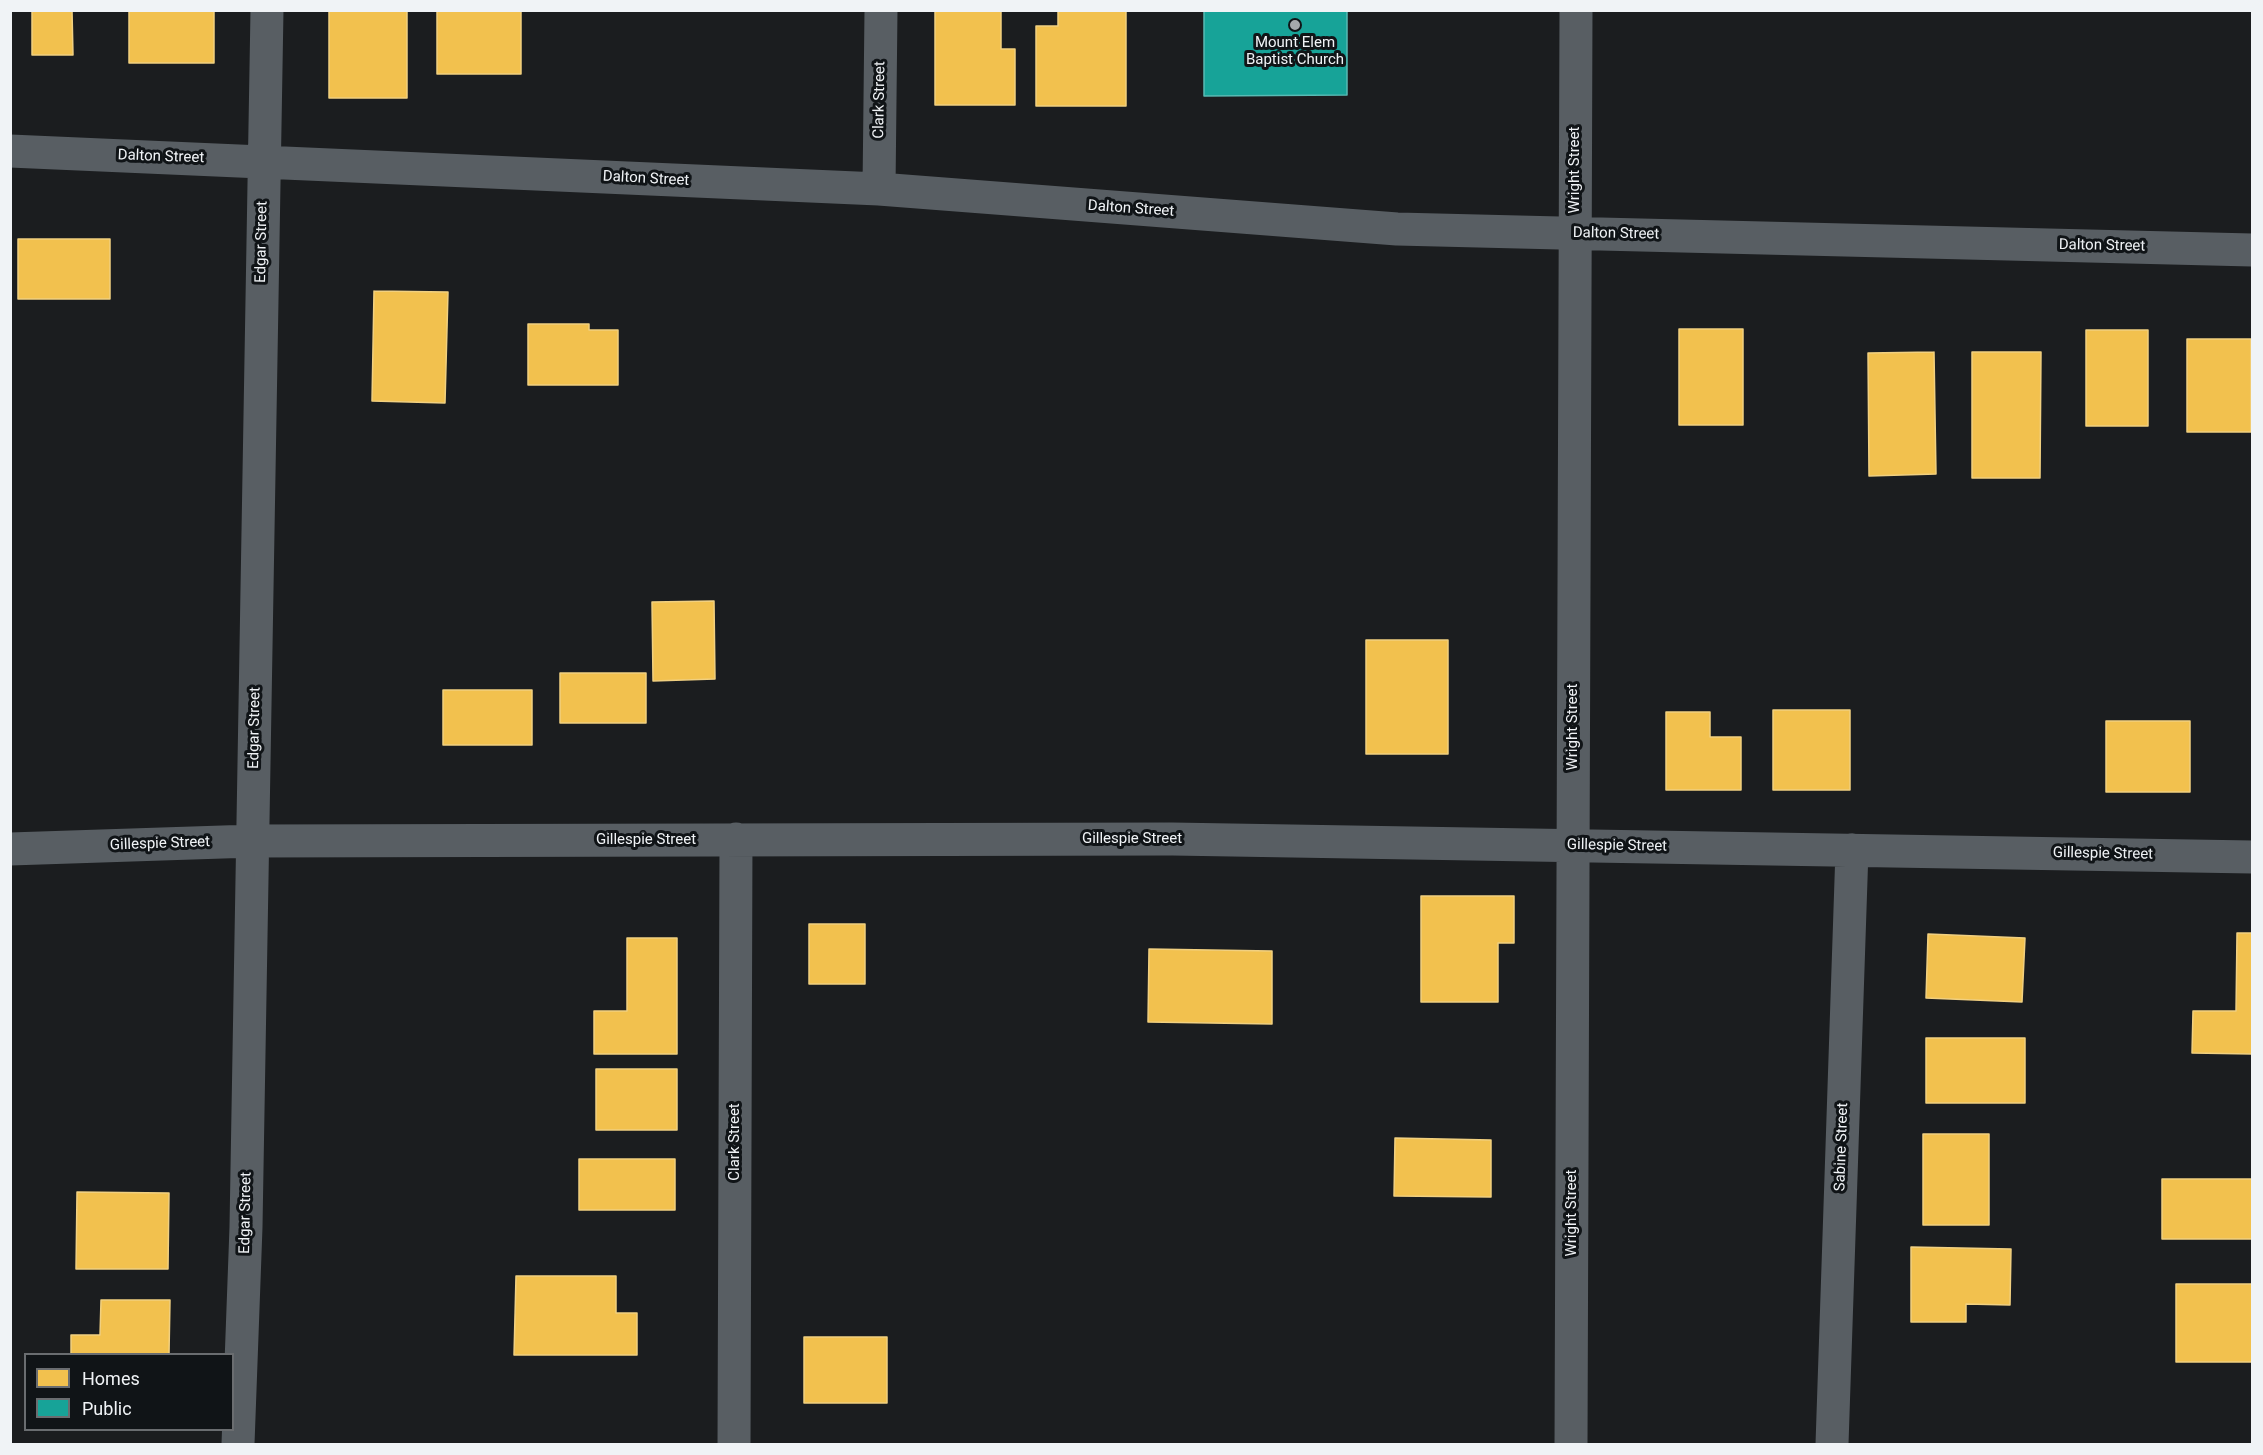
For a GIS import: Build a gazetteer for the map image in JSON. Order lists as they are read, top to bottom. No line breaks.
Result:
{"streets":{"street":["Clark Street","Dalton Street","Wright Street","Edgar Street","Gillespie Street","Sabine Street"]},"crossings":[["Clark Street","Dalton Street"],["Clark Street","Gillespie Street"],["Dalton Street","Wright Street"],["Dalton Street","Edgar Street"],["Wright Street","Gillespie Street"],["Edgar Street","Gillespie Street"],["Gillespie Street","Sabine Street"]],"places":["Mount Elem Baptist Church"],"legend":["Homes","Public"]}
